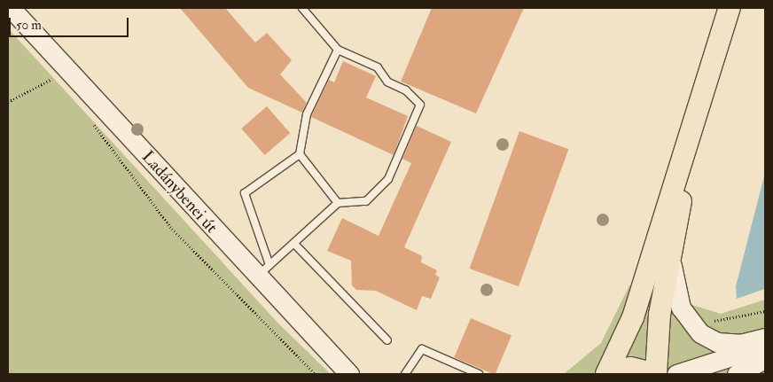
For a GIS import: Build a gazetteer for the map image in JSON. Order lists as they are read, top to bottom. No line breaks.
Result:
{"streets":{"main road":["Ladánybenei út"]},"scale_bar":"50 m"}
